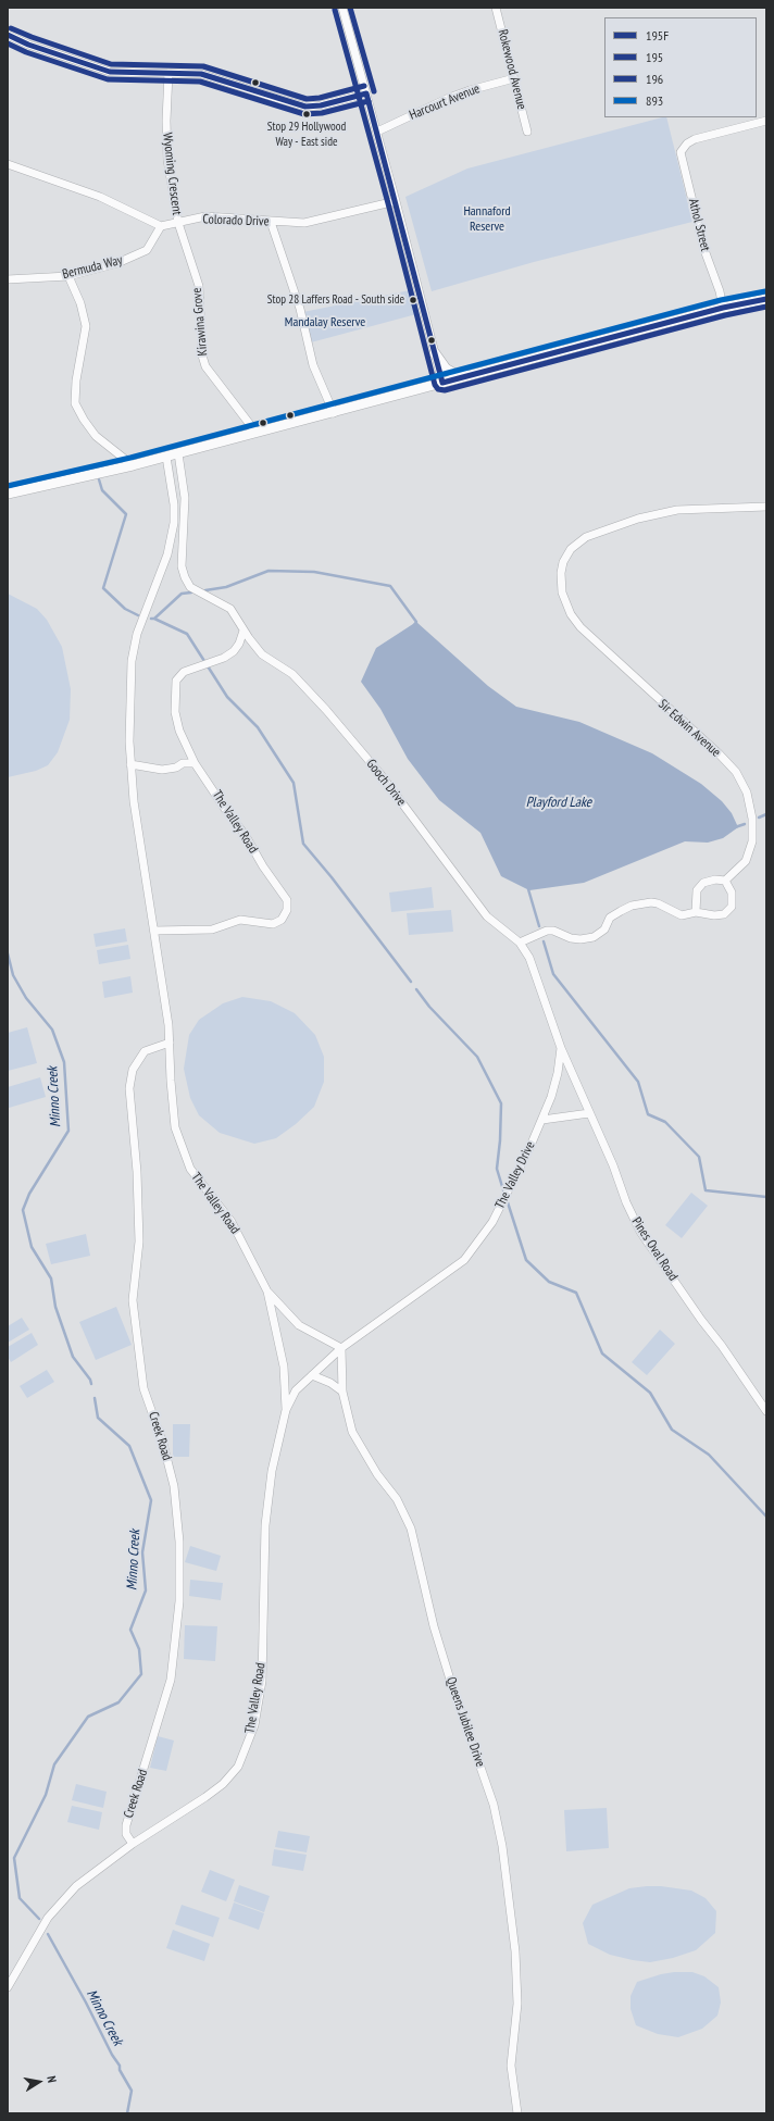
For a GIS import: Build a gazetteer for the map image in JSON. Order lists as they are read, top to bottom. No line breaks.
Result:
{"streets":{"street":["Rokewood Avenue","Harcourt Avenue","Wyoming Crescent","Colorado Drive","Athol Street","Bermuda Way","Kirawina Grove","Sir Edwin Avenue","Gooch Drive","The Valley Road","The Valley Drive","Pines Oval Road","Creek Road","Queens Jubilee Drive"]},"crossings":[["Rokewood Avenue","Harcourt Avenue"],["Wyoming Crescent","Colorado Drive"],["Wyoming Crescent","Kirawina Grove"],["Colorado Drive","Bermuda Way"],["Colorado Drive","Kirawina Grove"],["Gooch Drive","The Valley Road"],["Gooch Drive","The Valley Drive"],["The Valley Road","The Valley Drive"],["The Valley Road","Creek Road"],["The Valley Road","Queens Jubilee Drive"],["The Valley Drive","Pines Oval Road"],["The Valley Drive","Queens Jubilee Drive"]],"water":["Playford Lake","Minno Creek"],"parks":["Hannaford Reserve","Mandalay Reserve"],"places":["Stop 29 Hollywood Way - East side","Stop 28 Laffers Road - South side"],"lines":["transit line 196","transit line 195","transit line 195F","transit line 893"],"legend":["195F","195","196","893"],"north":"right"}
